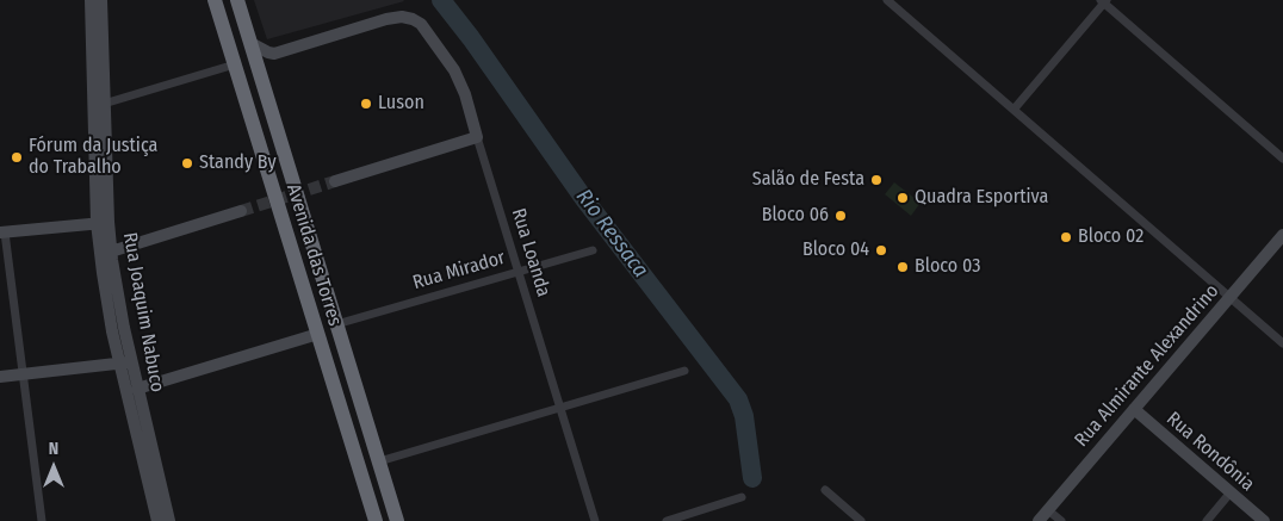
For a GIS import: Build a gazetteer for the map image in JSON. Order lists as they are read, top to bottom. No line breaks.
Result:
{"streets":{"highway":["Avenida das Torres"],"main road":["Rua Loanda","Rua Joaquim Nabuco","Rua Almirante Alexandrino","Rua Rondônia"],"street":["Rua Mirador"]},"crossings":[["Rua Loanda","Avenida das Torres"],["Rua Loanda","Rua Mirador"],["Avenida das Torres","Rua Mirador"],["Rua Almirante Alexandrino","Rua Rondônia"]],"water":["Rio Ressaca"],"places":["Luson","Fórum da Justiça do Trabalho","Standy By","Salão de Festa","Quadra Esportiva","Bloco 06","Bloco 02","Bloco 04","Bloco 03"],"north":"top"}
